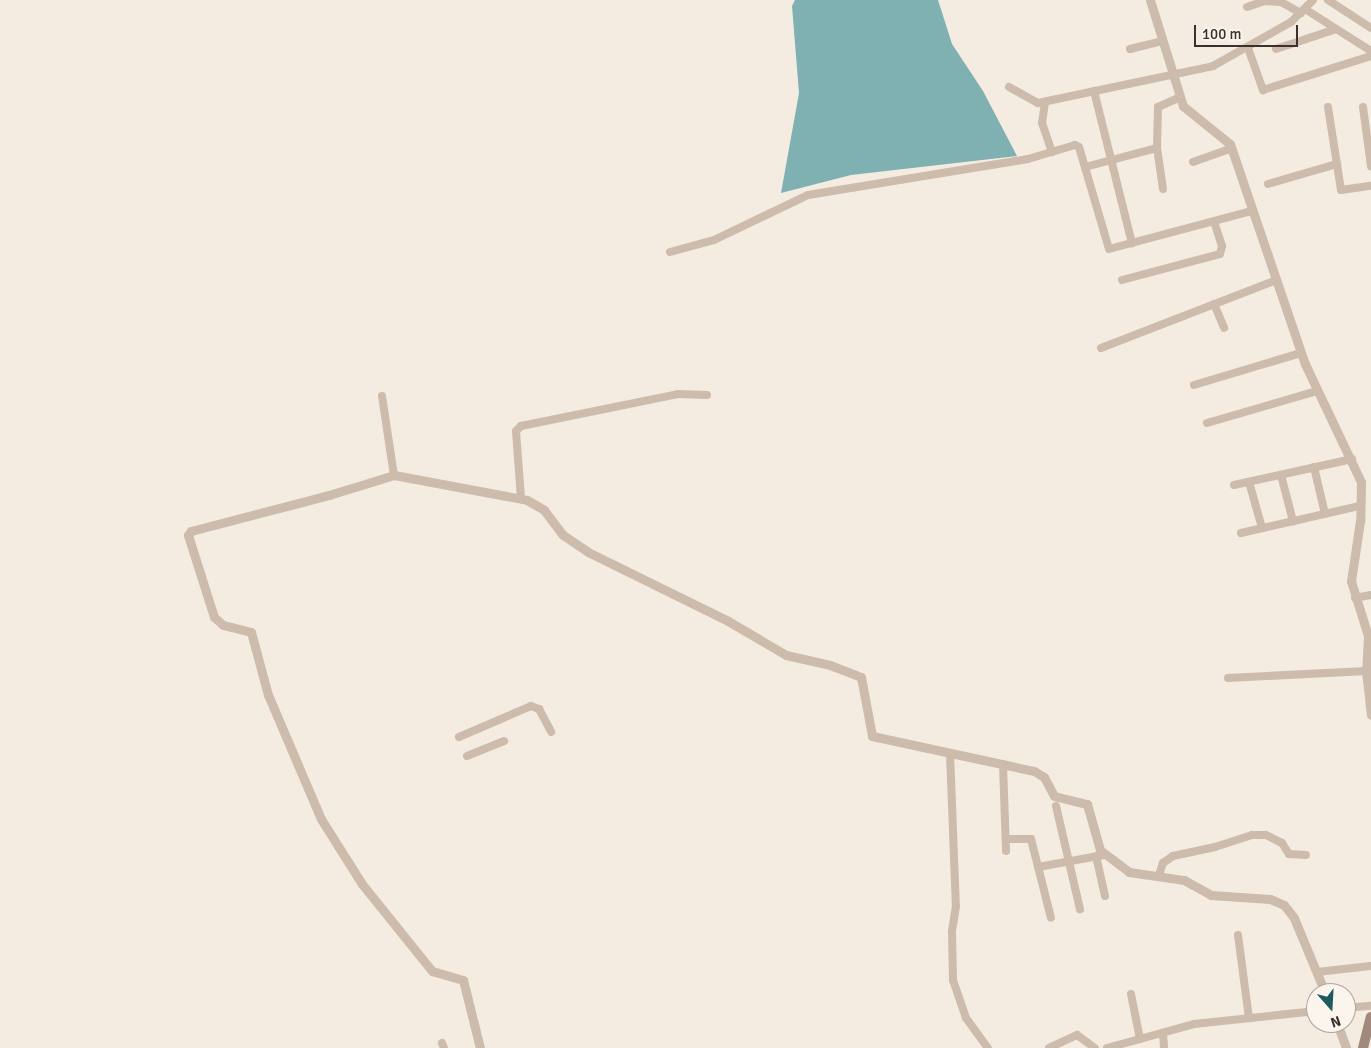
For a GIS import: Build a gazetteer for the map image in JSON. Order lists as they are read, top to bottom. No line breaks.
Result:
{"scale_bar":"100 m","north":"bottom"}
